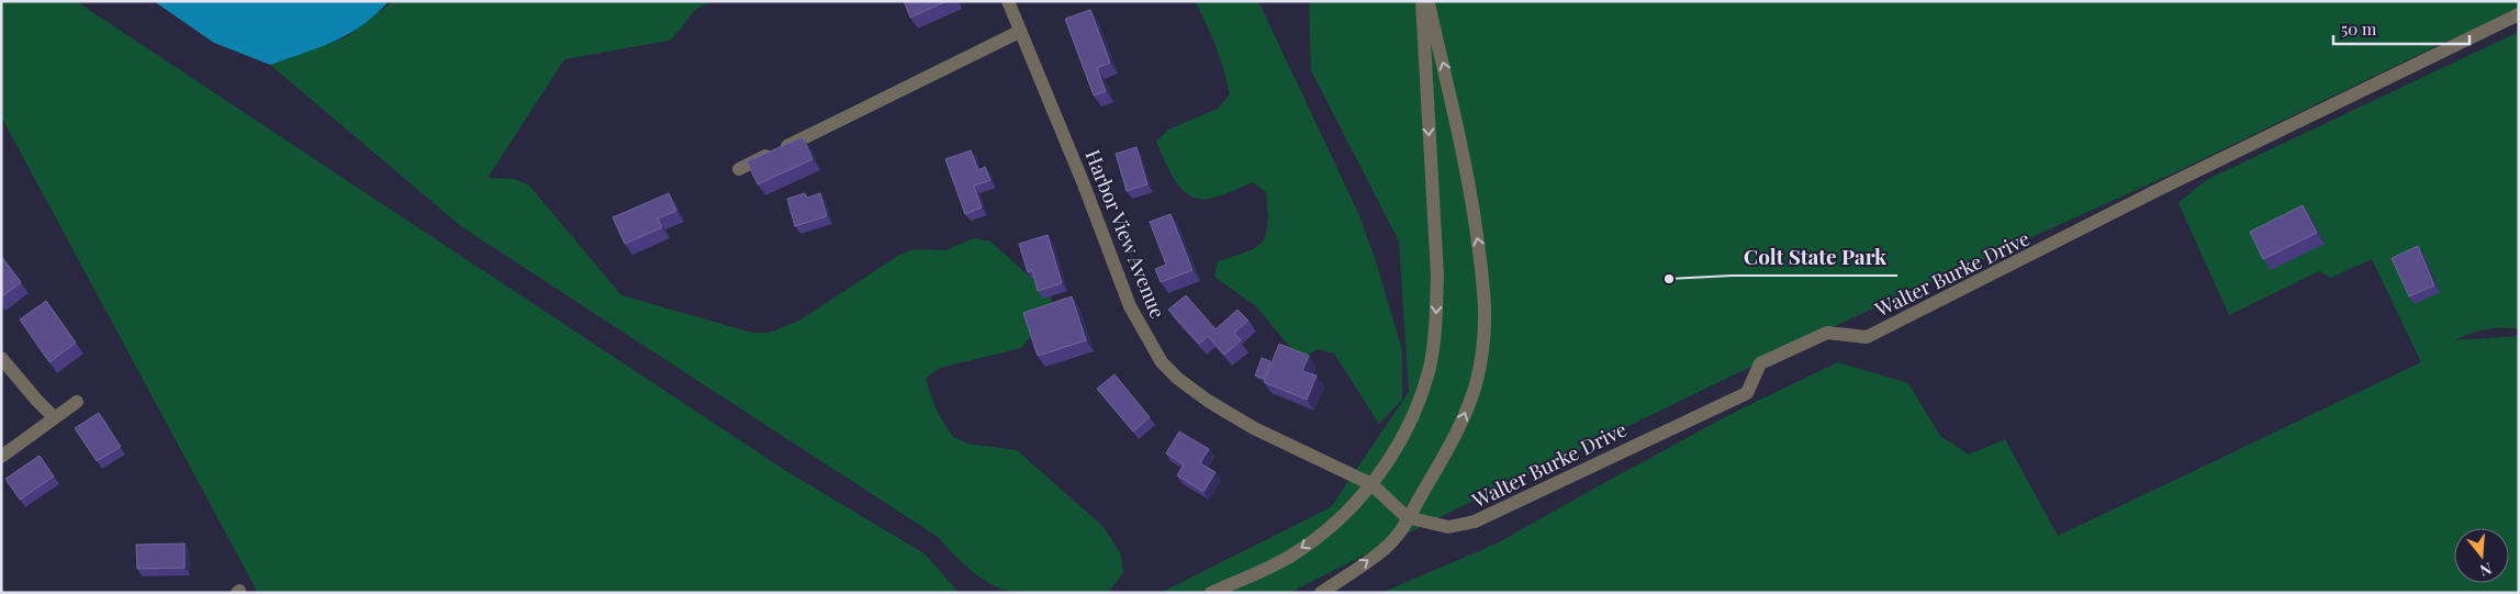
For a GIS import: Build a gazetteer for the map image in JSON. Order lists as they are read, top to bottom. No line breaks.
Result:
{"streets":{"street":["Harbor View Avenue","Walter Burke Drive"]},"crossings":[["Harbor View Avenue","Walter Burke Drive"]],"places":["Colt State Park"],"scale_bar":"50 m","north":"bottom"}
